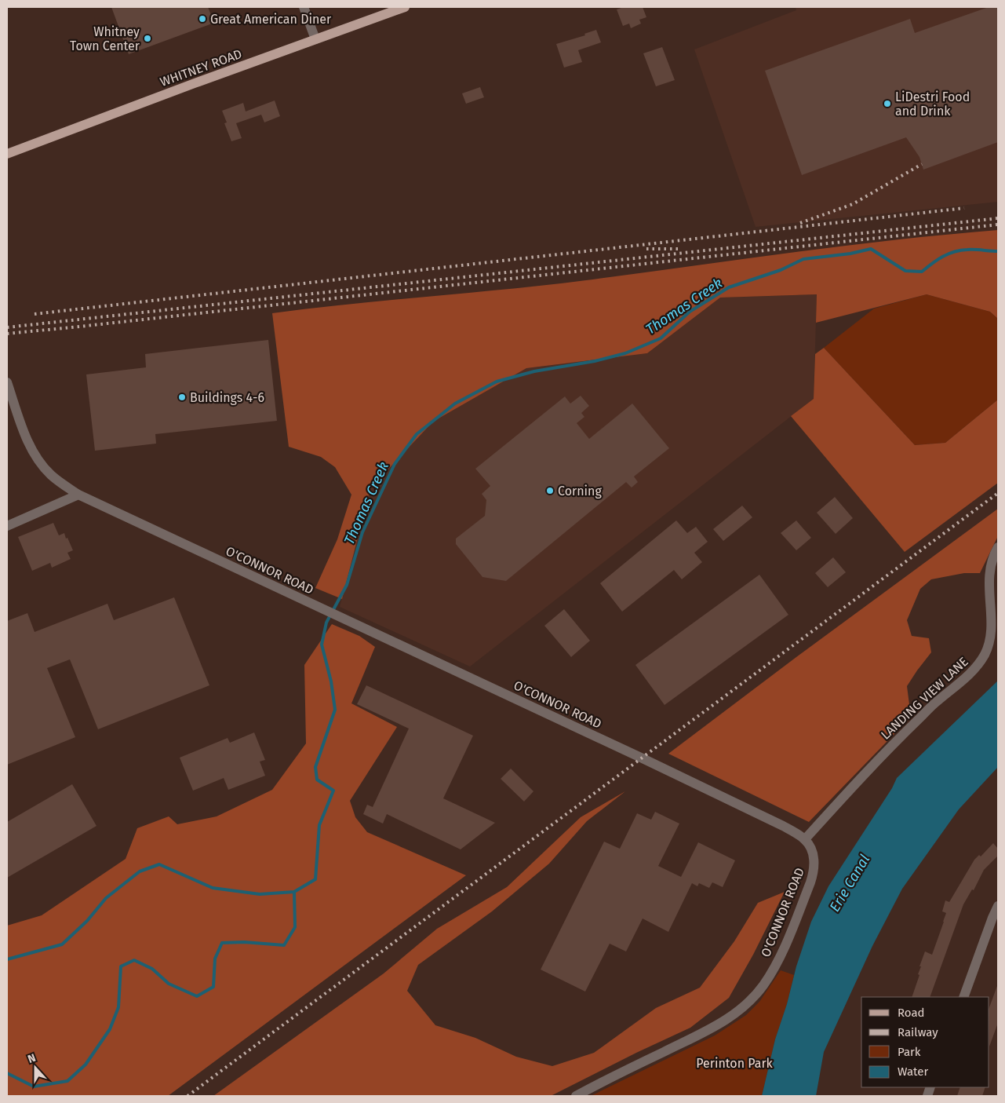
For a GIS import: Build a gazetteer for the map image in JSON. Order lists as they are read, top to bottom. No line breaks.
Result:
{"streets":{"main road":["WHITNEY ROAD"],"street":["O'CONNOR ROAD","LANDING VIEW LANE"]},"crossings":[["O'CONNOR ROAD","LANDING VIEW LANE"]],"water":["Thomas Creek","Erie Canal"],"parks":["Perinton Park"],"places":["Great American Diner","Whitney Town Center","LiDestri Food and Drink","Buildings 4-6","Corning"],"legend":["Road","Railway","Park","Water"],"north":"top"}
